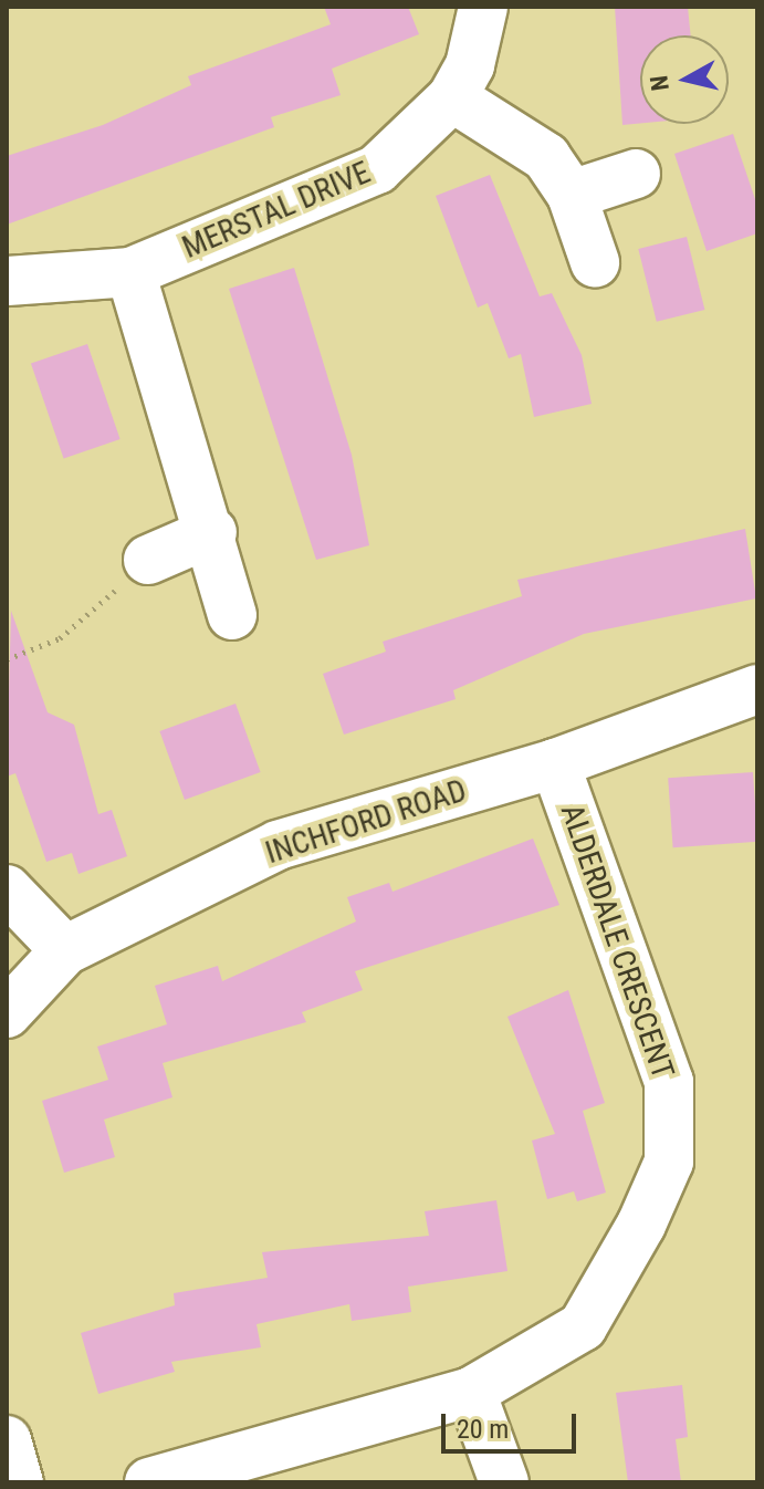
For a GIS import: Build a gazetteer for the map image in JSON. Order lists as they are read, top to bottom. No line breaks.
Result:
{"streets":{"street":["MERSTAL DRIVE","INCHFORD ROAD","ALDERDALE CRESCENT"]},"crossings":[["INCHFORD ROAD","ALDERDALE CRESCENT"]],"scale_bar":"20 m","north":"left"}
